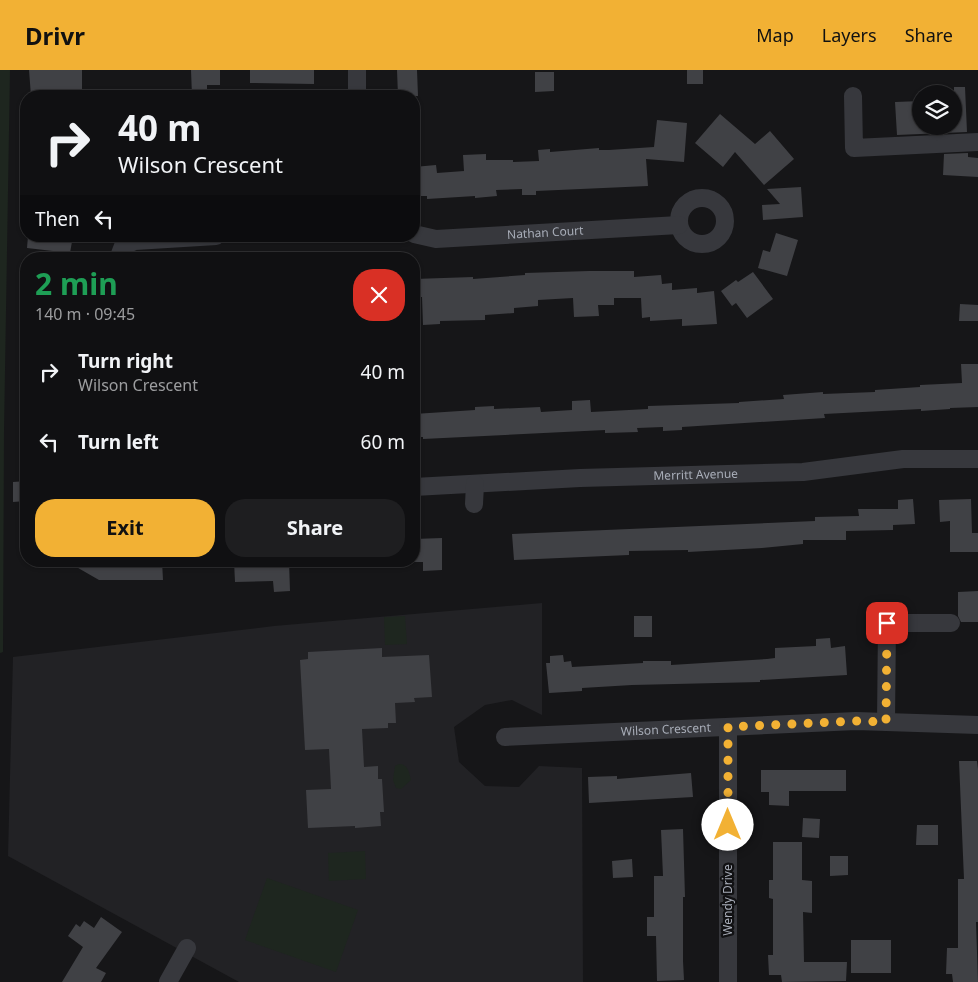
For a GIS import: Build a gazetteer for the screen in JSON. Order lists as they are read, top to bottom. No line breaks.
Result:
{"streets":{"street":["Nathan Court","Merritt Avenue","Wilson Crescent","Wendy Drive"]},"crossings":[["Wilson Crescent","Wendy Drive"]],"page":{"header":"Drivr","nav":["Map","Layers","Share"],"turn":["40 m","Wilson Crescent"],"then":"Then","heading":["2 min","140 m · 09:45"],"list":[{"name":"Turn right","note":"Wilson Crescent","value":"40 m"},{"name":"Turn left","value":"60 m"}],"buttons":["Exit","Share"]}}
